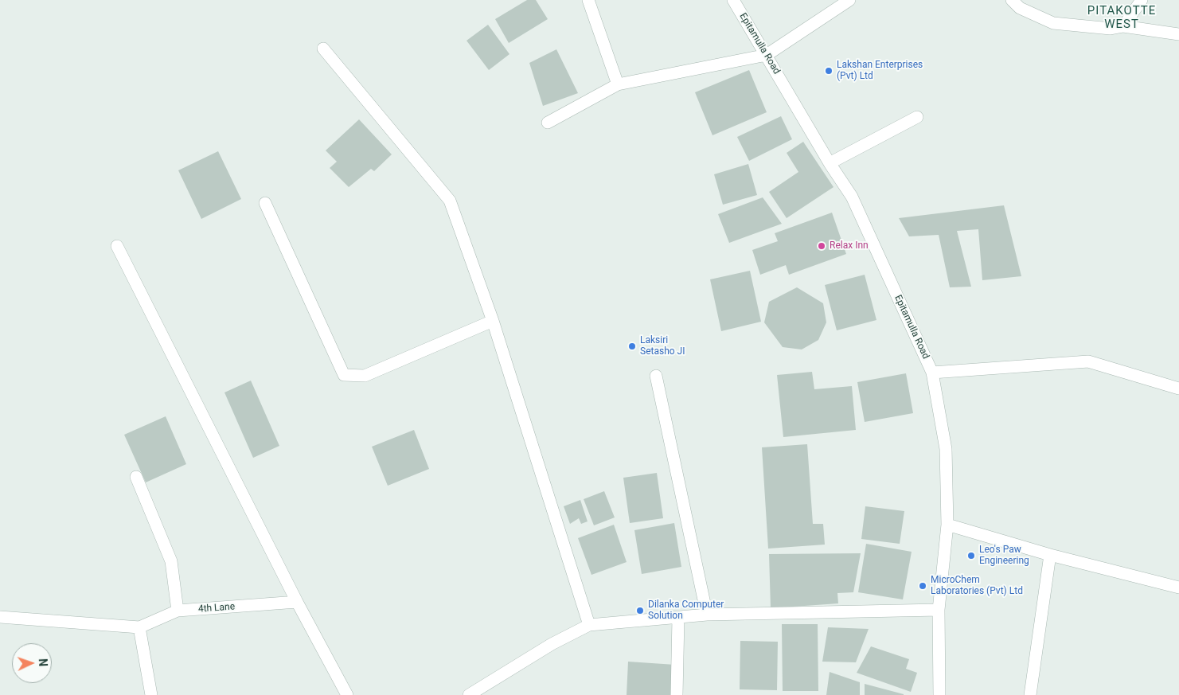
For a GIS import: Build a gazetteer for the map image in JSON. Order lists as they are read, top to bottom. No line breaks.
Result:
{"streets":{"street":["Epitamulla Road","4th Lane"]},"districts":["PITAKOTTE WEST"],"places":["Lakshan Enterprises (Pvt) Ltd","Relax Inn","Laksiri Setasho JI","Leo's Paw Engineering","MicroChem Laboratories (Pvt) Ltd","Dilanka Computer Solution"],"north":"right"}
